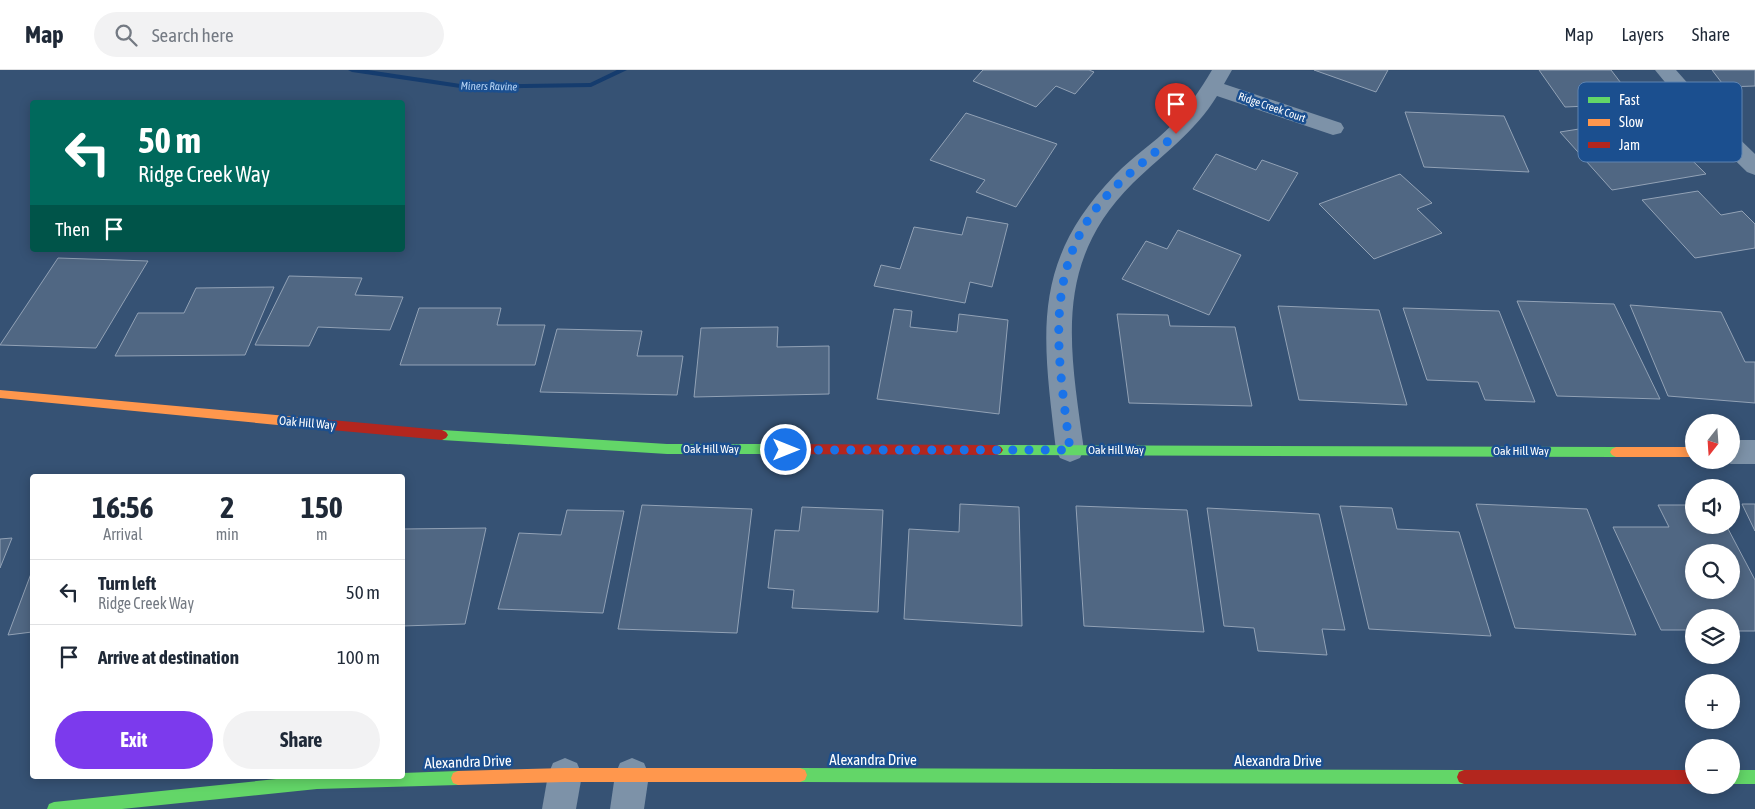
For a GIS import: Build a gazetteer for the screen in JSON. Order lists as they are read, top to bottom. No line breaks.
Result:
{"streets":{"street":["Ridge Creek Court","Oak Hill Way","Alexandra Drive"]},"water":["Miners Ravine"],"legend":["Fast","Slow","Jam"],"north":"bottom","page":{"header":"Map","search":"Search here","nav":["Map","Layers","Share"],"turn":["50 m","Ridge Creek Way"],"then":"Then","map_buttons":["+","−"],"eta":["16:56","Arrival","2","min","150","m"],"list":[{"name":"Turn left","note":"Ridge Creek Way","value":"50 m"},{"name":"Arrive at destination","value":"100 m"}],"buttons":["Exit","Share"]}}
